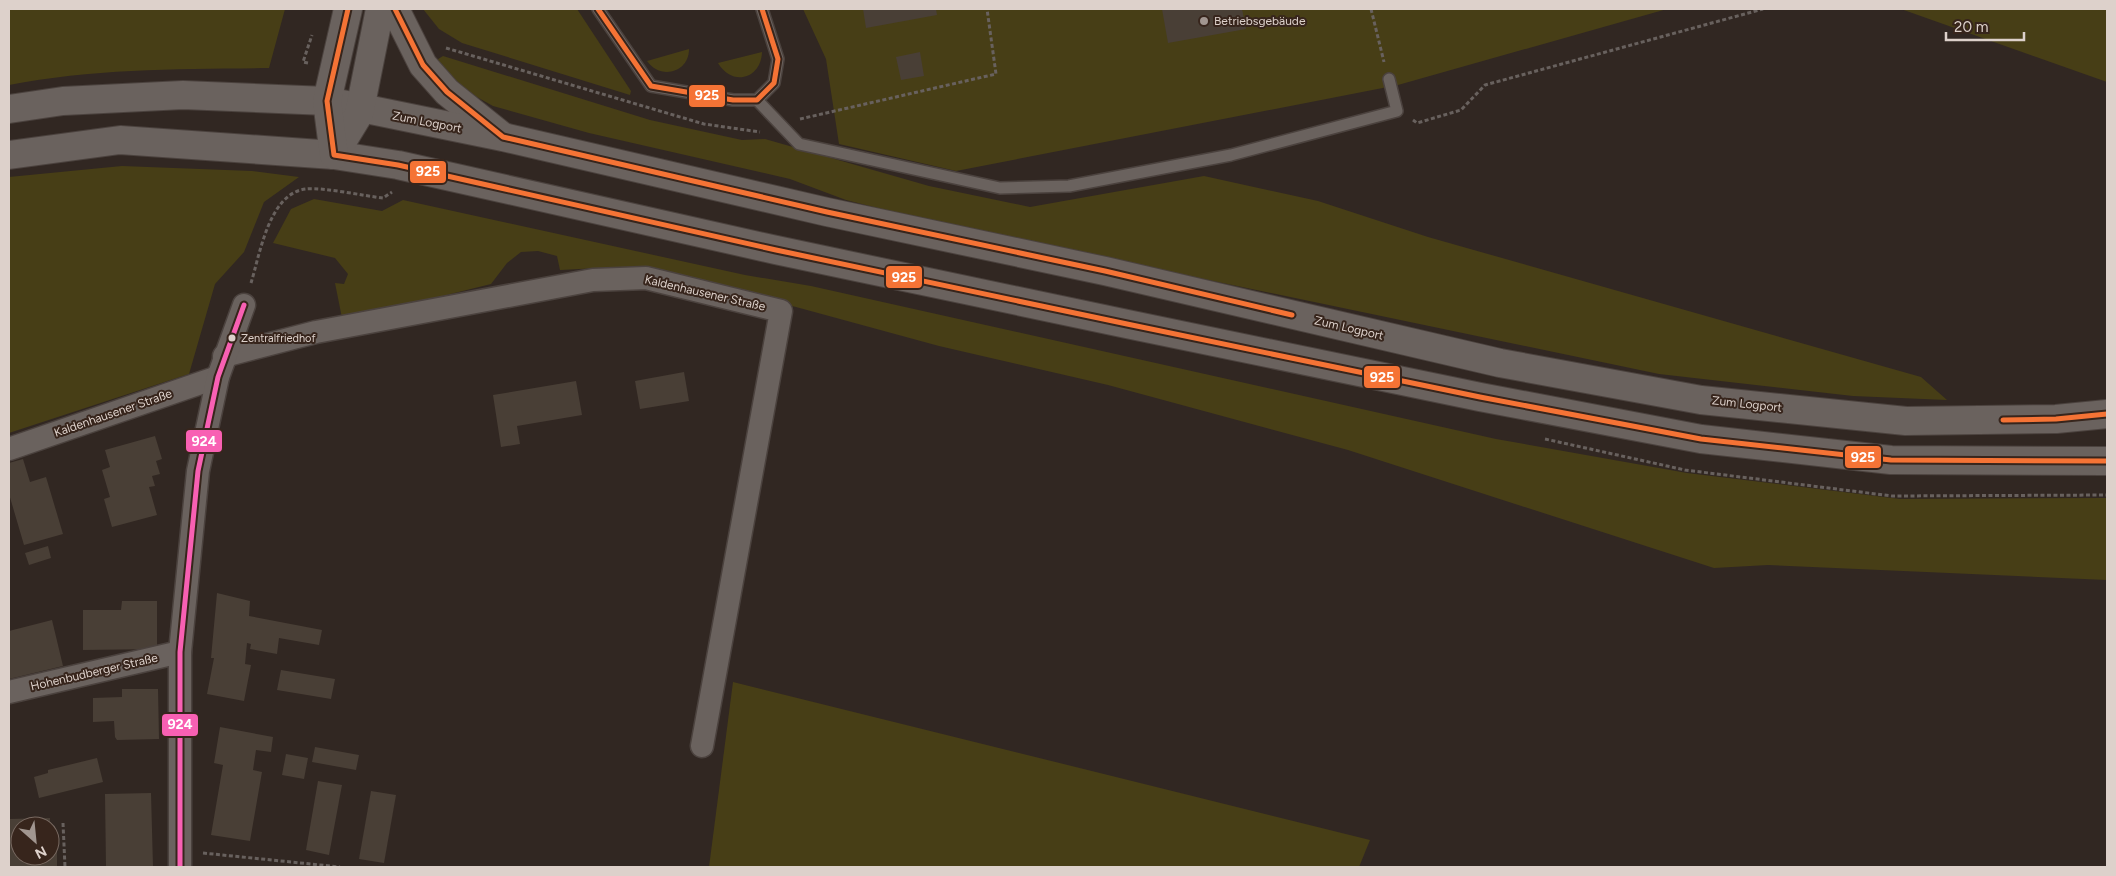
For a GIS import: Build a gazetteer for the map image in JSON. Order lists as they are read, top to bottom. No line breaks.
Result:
{"streets":{"main road":["Zum Logport"],"street":["Kaldenhausener Straße","Hohenbudberger Straße"]},"places":["Betriebsgebäude","Zentralfriedhof"],"lines":["transit line 925","transit line 924"],"scale_bar":"20 m","north":"bottom right"}
